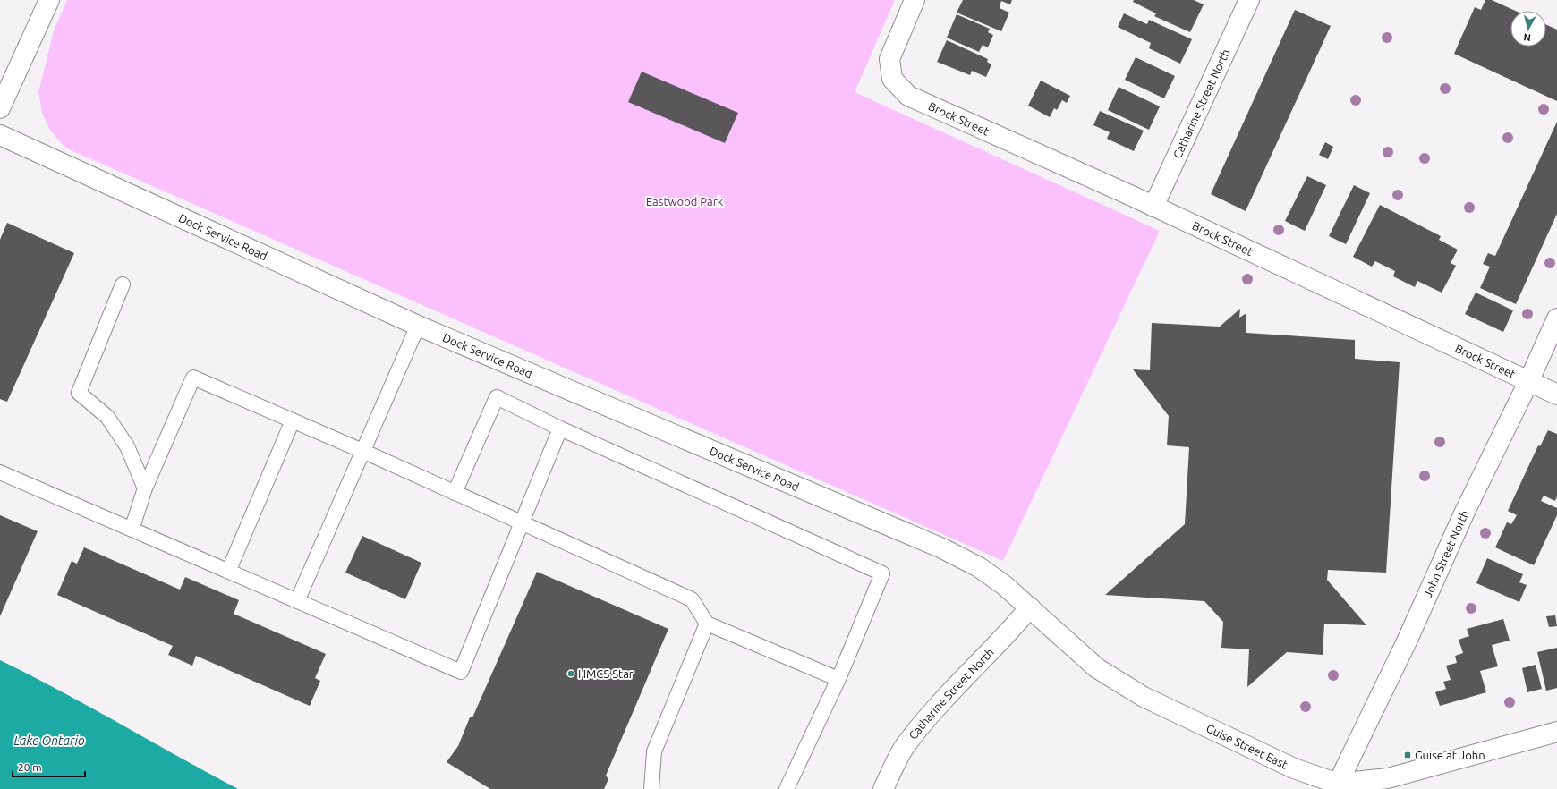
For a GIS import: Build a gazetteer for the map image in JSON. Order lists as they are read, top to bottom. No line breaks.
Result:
{"streets":{"street":["Catharine Street North","Brock Street","Dock Service Road","John Street North","Guise Street East"]},"crossings":[["Catharine Street North","Brock Street"],["Catharine Street North","Guise Street East"],["Brock Street","John Street North"],["Dock Service Road","Guise Street East"],["John Street North","Guise Street East"]],"water":["Lake Ontario"],"parks":["Eastwood Park"],"places":{"other":["HMCS Star"],"transit":["Guise at John"]},"scale_bar":"20 m","north":"bottom"}
